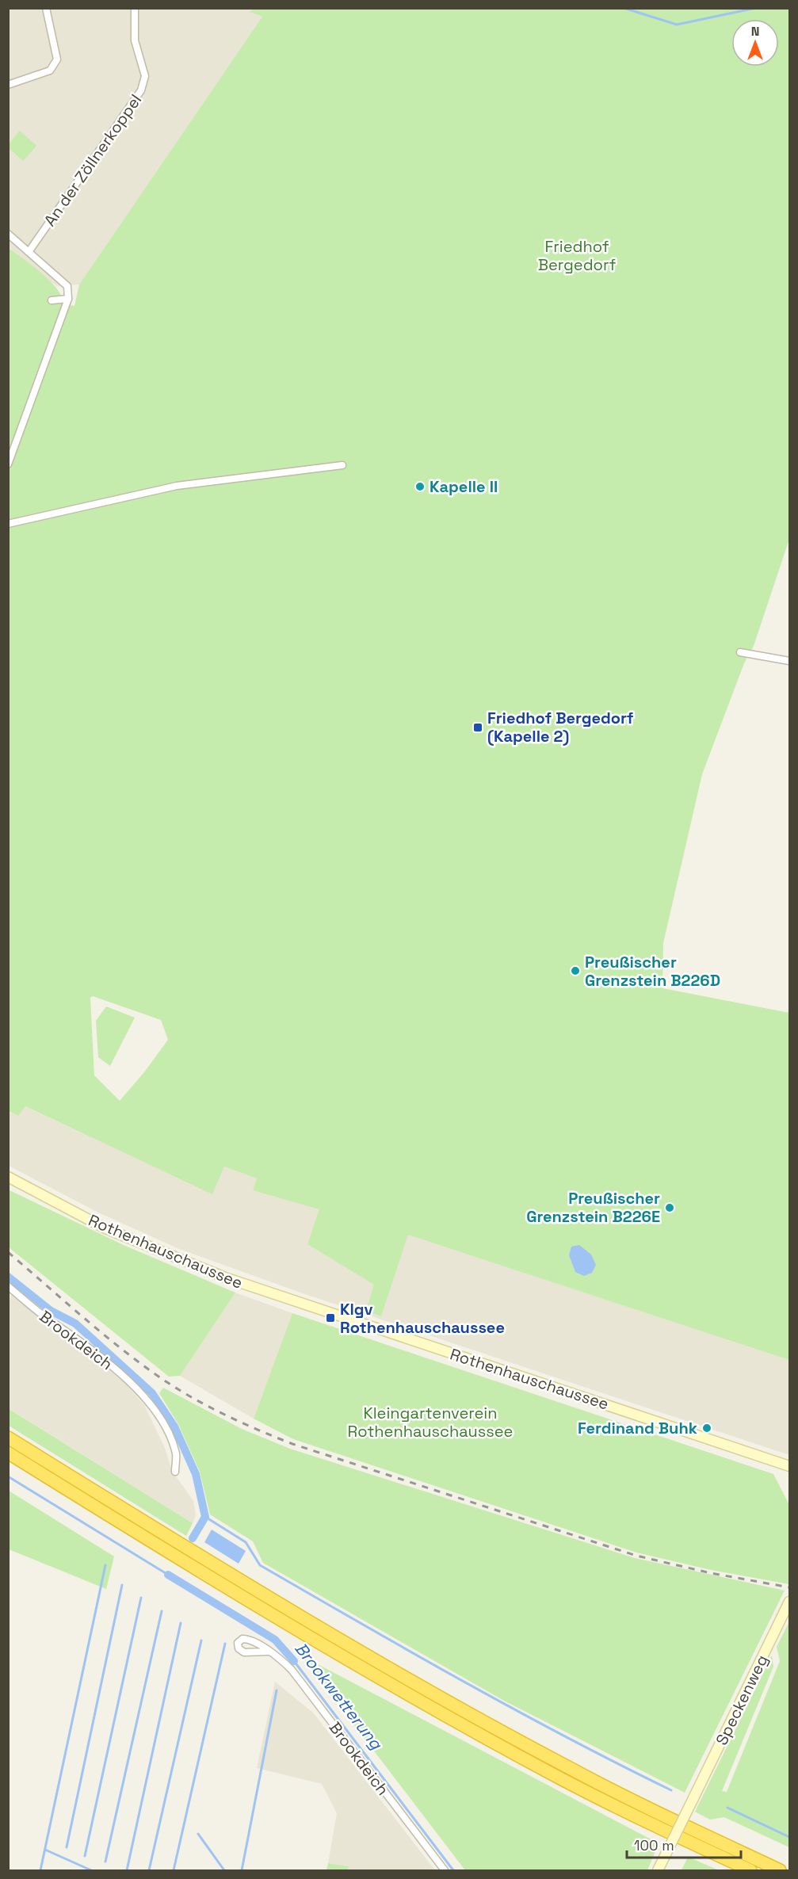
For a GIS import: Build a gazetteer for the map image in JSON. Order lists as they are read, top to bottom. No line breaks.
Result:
{"streets":{"main road":["Rothenhauschaussee","Speckenweg"],"street":["An der Zöllnerkoppel","Brookdeich"]},"water":["Brookwetterung"],"parks":["Friedhof Bergedorf","Kleingartenverein Rothenhauschaussee"],"places":{"other":["Kapelle II","Preußischer Grenzstein B226D","Preußischer Grenzstein B226E","Ferdinand Buhk"],"transit":["Friedhof Bergedorf (Kapelle 2)","Klgv Rothenhauschaussee"]},"scale_bar":"100 m","north":"top"}
